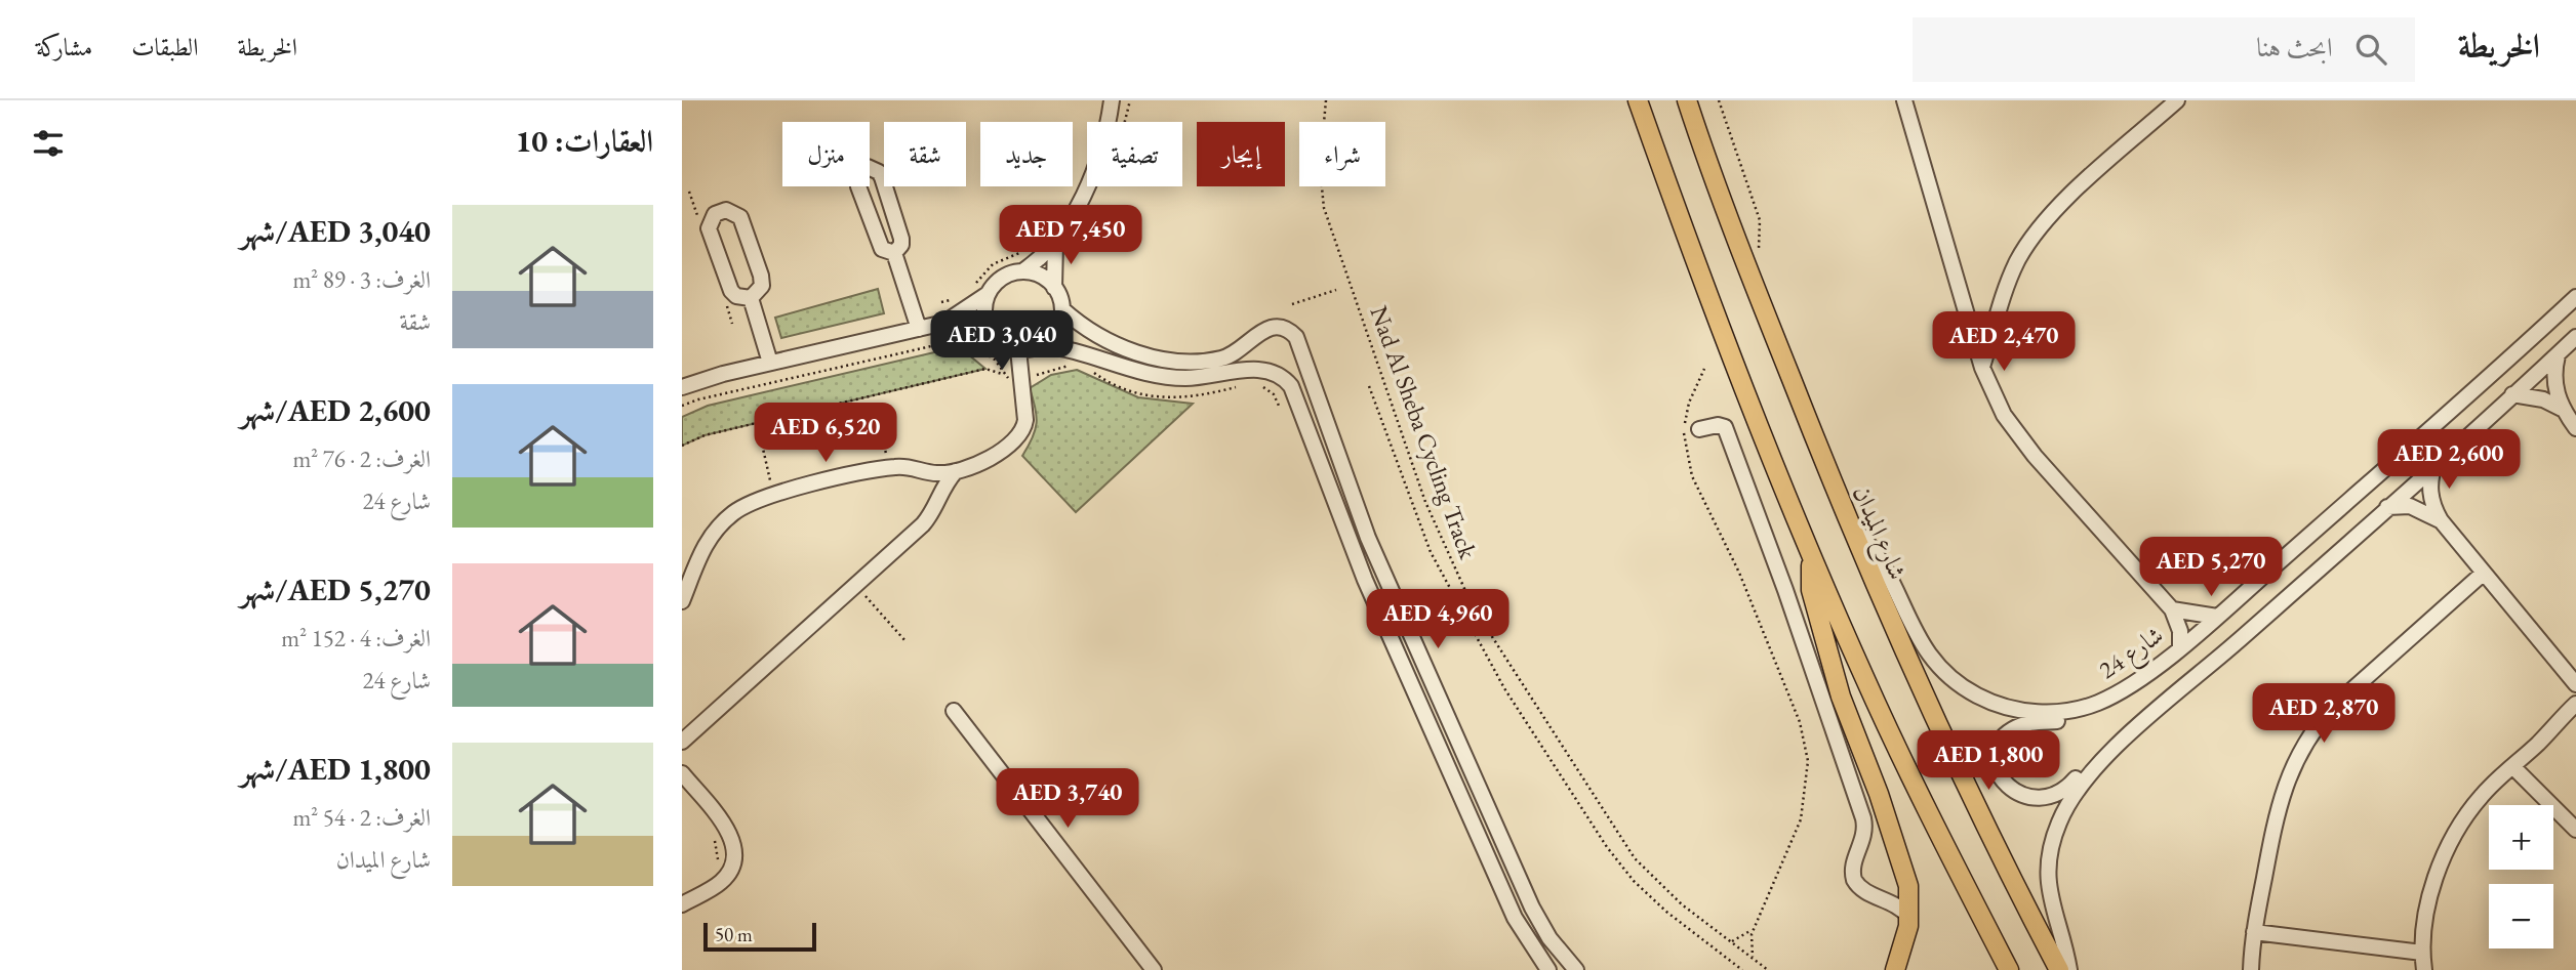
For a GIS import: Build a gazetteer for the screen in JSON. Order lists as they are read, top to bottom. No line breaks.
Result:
{"streets":{"main road":["شارع الميدان"],"street":["شارع 24"],"path":["Nad Al Sheba Cycling Track"]},"crossings":[["شارع الميدان","شارع 24"]],"scale_bar":"50 m","page":{"header":"الخريطة","search":"ابحث هنا","nav":["الخريطة","الطبقات","مشاركة"],"heading":"العقارات: 10","chip":["شراء","إيجار","تصفية","جديد","شقة","منزل"],"list":[{"name":"AED 3,040/شهر","note":"الغرف: 3 · 89 m² · شقة"},{"name":"AED 2,600/شهر","note":"الغرف: 2 · 76 m² · شارع 24"},{"name":"AED 5,270/شهر","note":"الغرف: 4 · 152 m² · شارع 24"},{"name":"AED 1,800/شهر","note":"الغرف: 2 · 54 m² · شارع الميدان"}],"price":["AED 7,450","AED 3,040","AED 2,470","AED 6,520","AED 2,600","AED 5,270","AED 4,960","AED 2,870","AED 1,800","AED 3,740"],"map_buttons":["+","−"],"scale":"50 m"}}
